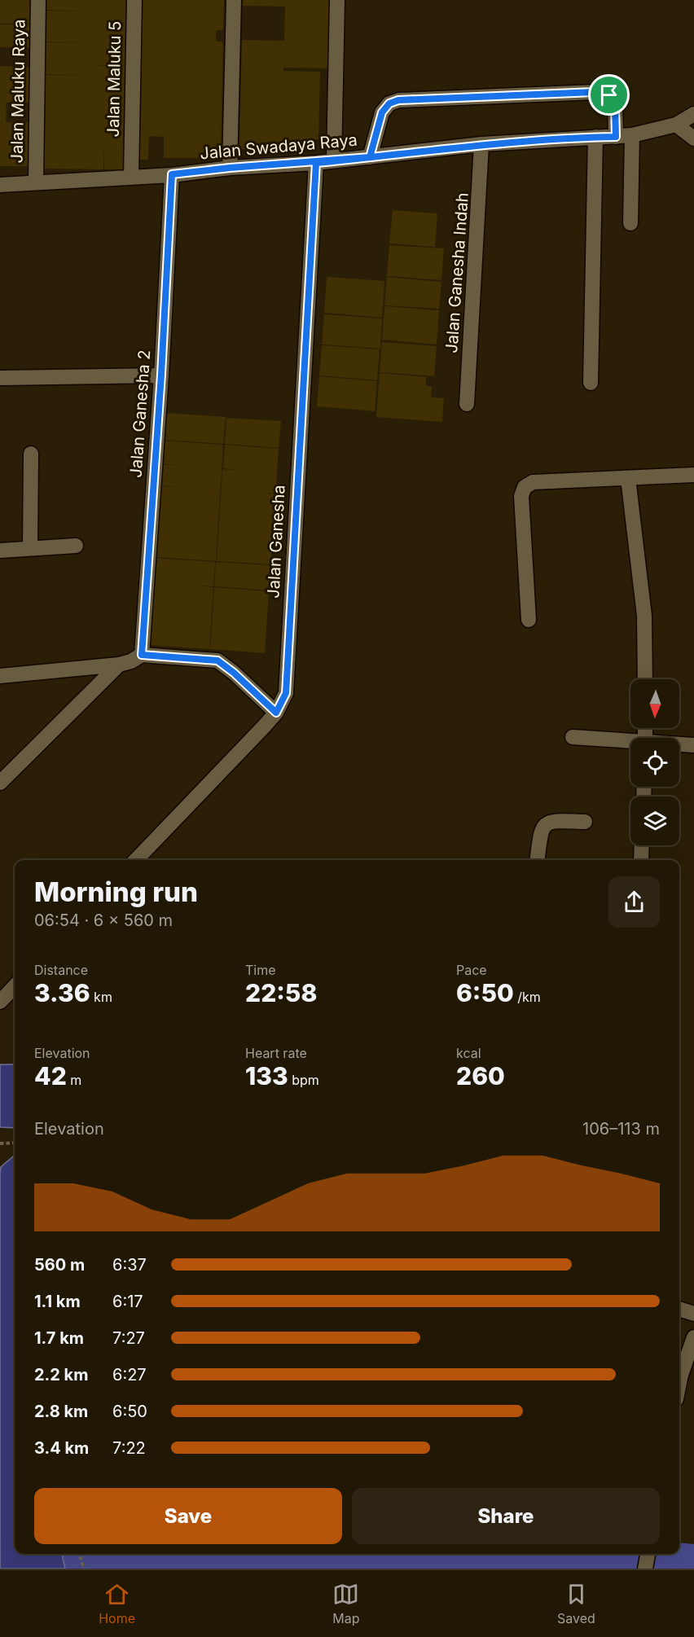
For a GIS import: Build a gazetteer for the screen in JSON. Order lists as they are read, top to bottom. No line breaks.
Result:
{"streets":{"street":["Jalan Maluku 5","Jalan Maluku Raya","Jalan Swadaya Raya","Jalan Ganesha Indah","Jalan Ganesha 2","Jalan Ganesha"]},"crossings":[["Jalan Maluku 5","Jalan Swadaya Raya"],["Jalan Maluku Raya","Jalan Swadaya Raya"],["Jalan Swadaya Raya","Jalan Ganesha Indah"],["Jalan Swadaya Raya","Jalan Ganesha 2"],["Jalan Swadaya Raya","Jalan Ganesha"]],"north":"bottom","page":{"heading":["Morning run","06:54 · 6 × 560 m"],"stats":[["Distance","3.36 km"],["Time","22:58"],["Pace","6:50 /km"],["Elevation","42 m"],["Heart rate","133 bpm"],["kcal","260"]],"chart":["Elevation","106–113 m"],"list":[{"name":"560 m","note":"6:37"},{"name":"1.1 km","note":"6:17"},{"name":"1.7 km","note":"7:27"},{"name":"2.2 km","note":"6:27"},{"name":"2.8 km","note":"6:50"},{"name":"3.4 km","note":"7:22"}],"buttons":["Save","Share"],"tabs":["Home","Map","Saved"]}}
